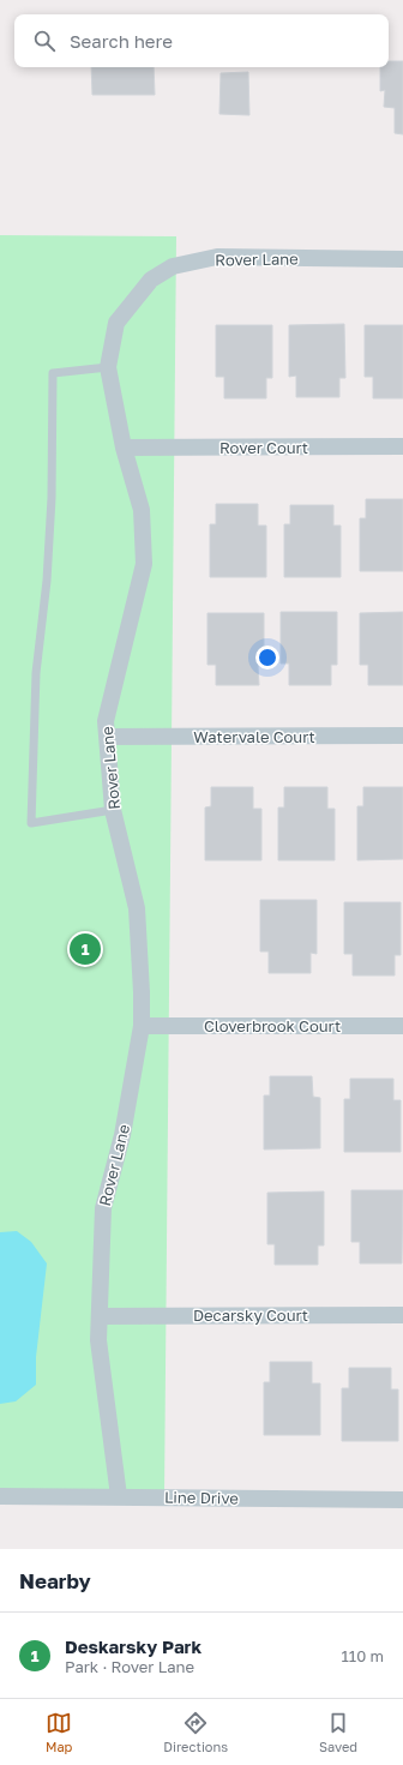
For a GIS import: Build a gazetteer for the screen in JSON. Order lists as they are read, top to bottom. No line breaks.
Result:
{"streets":{"street":["Rover Lane","Rover Court","Watervale Court","Cloverbrook Court","Decarsky Court","Line Drive"]},"crossings":[["Rover Lane","Rover Court"],["Rover Lane","Watervale Court"],["Rover Lane","Cloverbrook Court"],["Rover Lane","Decarsky Court"],["Rover Lane","Line Drive"]],"page":{"search":"Search here","pins":"1","heading":"Nearby","list":[{"mark":"1","name":"Deskarsky Park","note":"Park · Rover Lane","value":"110 m"}],"nav":["Map","Directions","Saved"]}}
